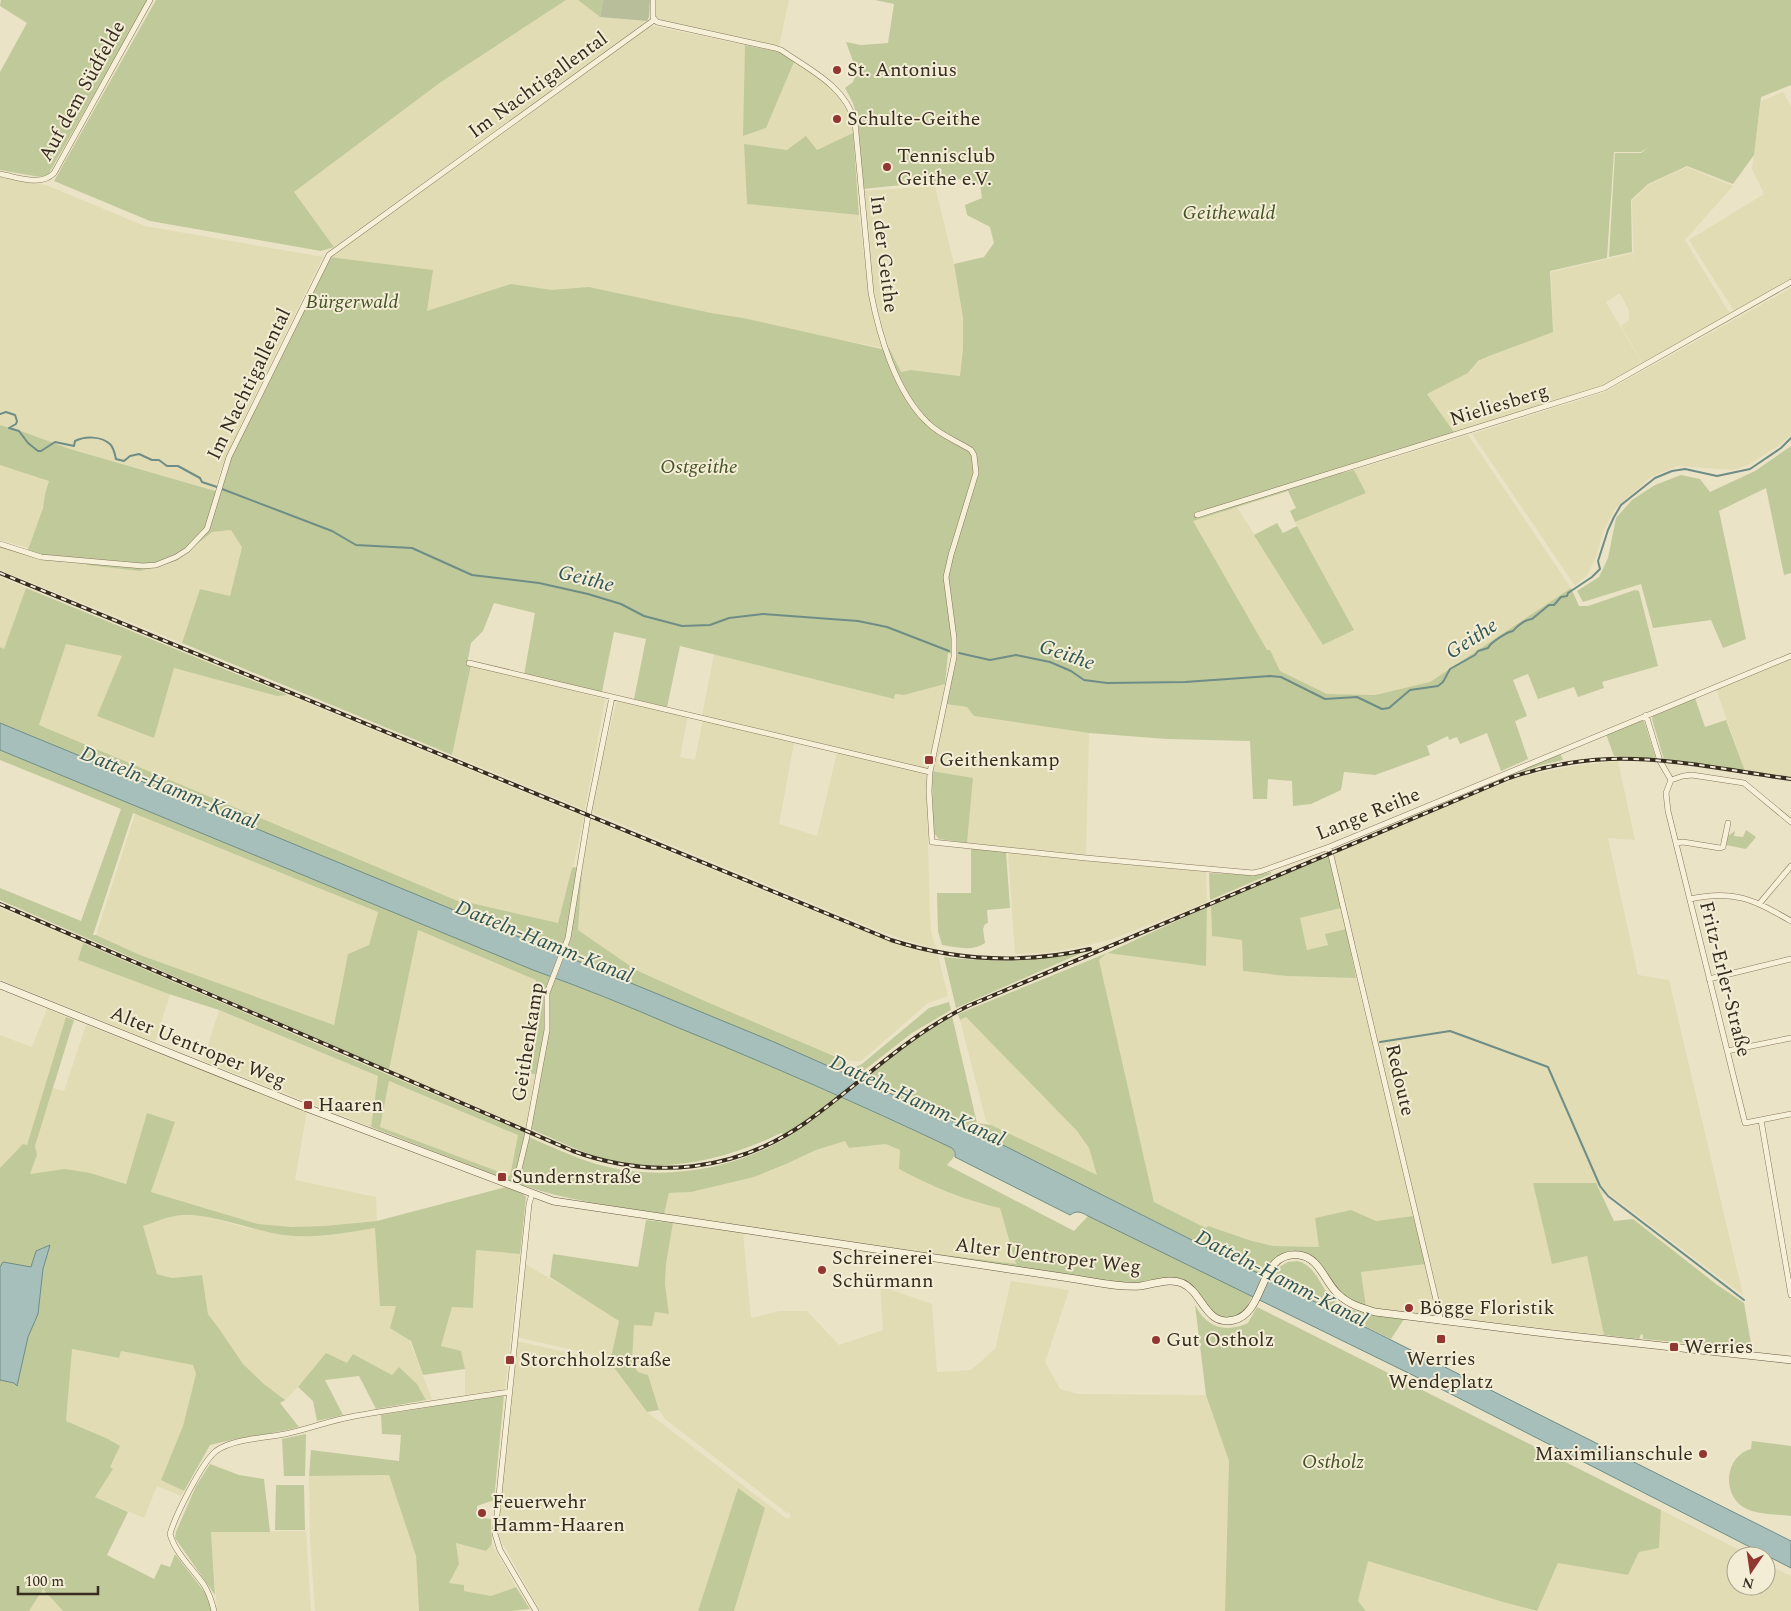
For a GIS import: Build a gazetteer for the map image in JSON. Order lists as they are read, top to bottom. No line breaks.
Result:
{"streets":{"street":["Im Nachtigallental","Auf dem Südfelde","In der Geithe","Nieliesberg","Lange Reihe","Fritz-Erler-Straße","Geithenkamp","Alter Uentroper Weg","Redoute"]},"crossings":[["Im Nachtigallental","In der Geithe"],["In der Geithe","Lange Reihe"],["Lange Reihe","Redoute"],["Geithenkamp","Alter Uentroper Weg"],["Alter Uentroper Weg","Redoute"]],"water":["Geithe","Datteln-Hamm-Kanal"],"parks":["Geithewald","Bürgerwald","Ostgeithe","Ostholz"],"places":{"other":["St. Antonius","Schulte-Geithe","Tennisclub Geithe e.V.","Schreinerei Schürmann","Bögge Floristik","Gut Ostholz","Maximilianschule","Feuerwehr Hamm-Haaren"],"transit":["Geithenkamp","Haaren","Sundernstraße","Werries Wendeplatz","Werries","Storchholzstraße"]},"scale_bar":"100 m","north":"bottom"}
